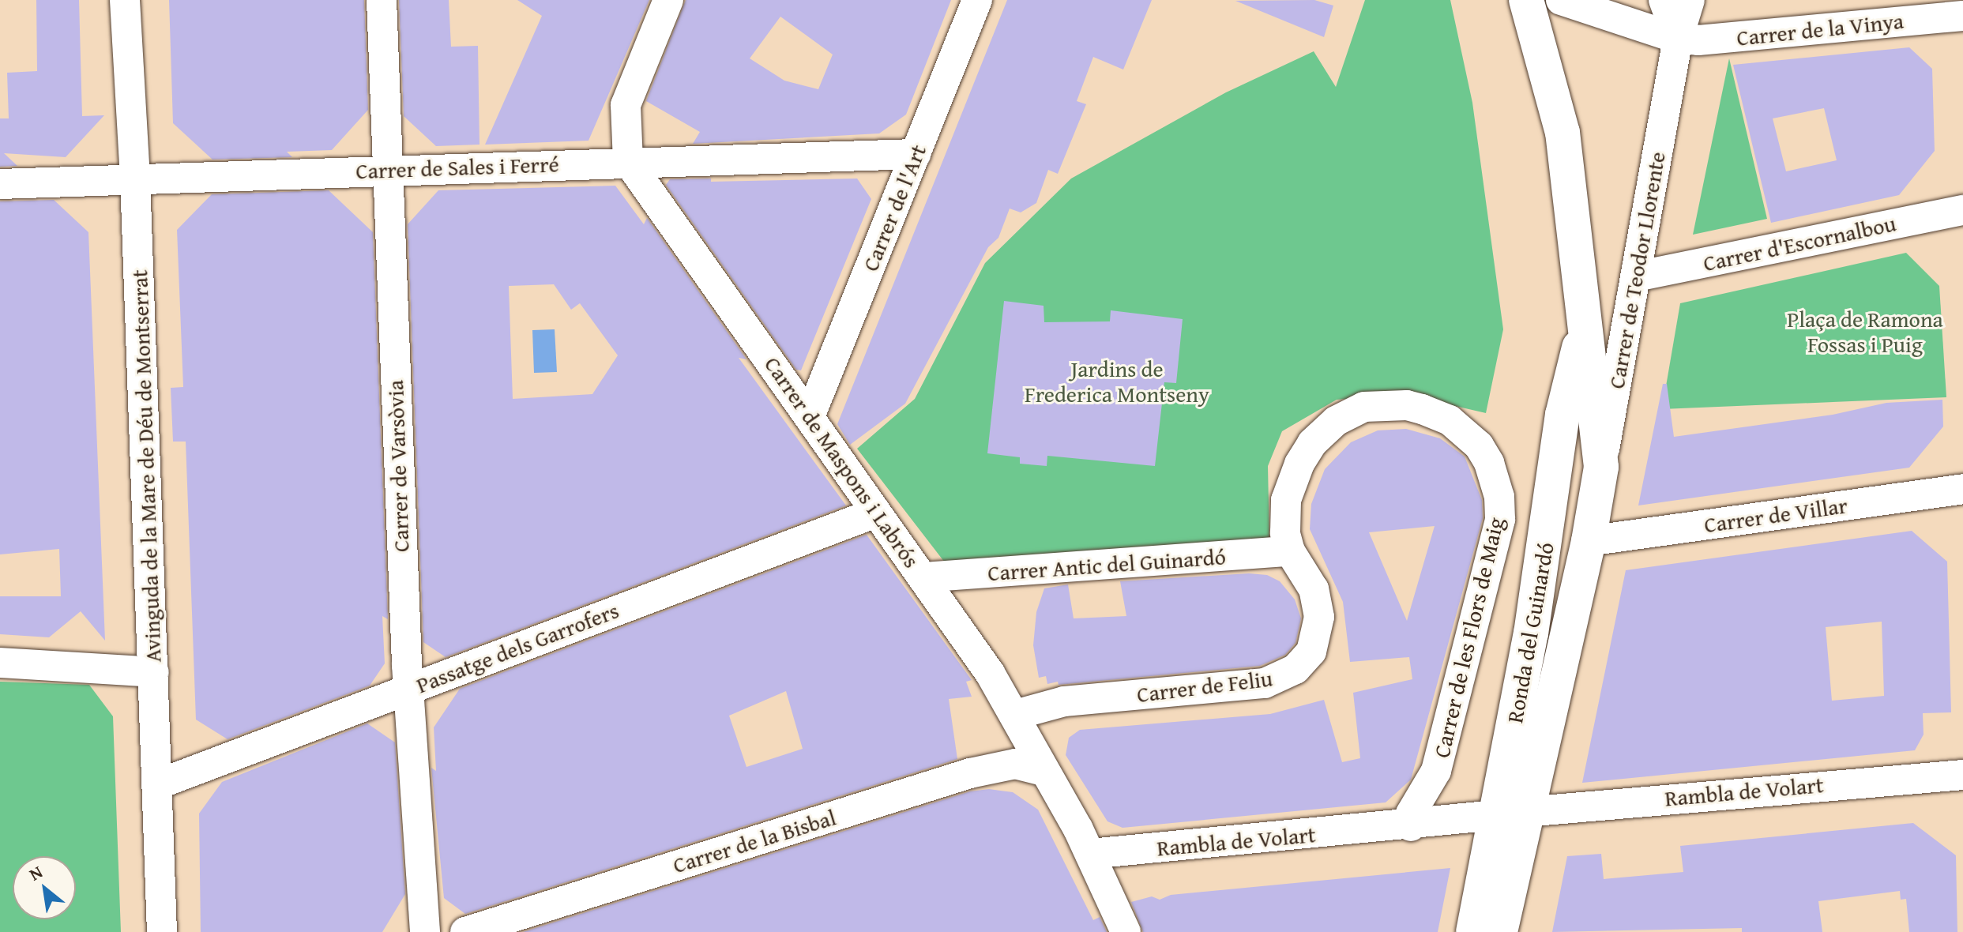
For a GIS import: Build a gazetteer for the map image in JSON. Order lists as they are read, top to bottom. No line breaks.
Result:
{"streets":{"main road":["Carrer de Teodor Llorente","Ronda del Guinardó"],"street":["Carrer de la Vinya","Carrer de Sales i Ferré","Carrer de l'Art","Carrer d'Escornalbou","Carrer de Maspons i Labrós","Avinguda de la Mare de Déu de Montserrat","Carrer de Varsòvia","Carrer de Villar","Carrer Antic del Guinardó","Carrer de les Flors de Maig","Passatge dels Garrofers","Carrer de Feliu","Rambla de Volart","Carrer de la Bisbal"]},"crossings":[["Carrer de la Vinya","Carrer de Teodor Llorente"],["Carrer de Sales i Ferré","Carrer de l'Art"],["Carrer de Sales i Ferré","Carrer de Maspons i Labrós"],["Carrer de Sales i Ferré","Avinguda de la Mare de Déu de Montserrat"],["Carrer de Sales i Ferré","Carrer de Varsòvia"],["Carrer de l'Art","Carrer de Maspons i Labrós"],["Carrer d'Escornalbou","Carrer de Teodor Llorente"],["Carrer de Teodor Llorente","Carrer de Villar"],["Carrer de Teodor Llorente","Ronda del Guinardó"],["Carrer de Maspons i Labrós","Carrer Antic del Guinardó"],["Carrer de Maspons i Labrós","Passatge dels Garrofers"],["Carrer de Maspons i Labrós","Carrer de Feliu"],["Carrer de Maspons i Labrós","Rambla de Volart"],["Carrer de Maspons i Labrós","Carrer de la Bisbal"],["Avinguda de la Mare de Déu de Montserrat","Passatge dels Garrofers"],["Carrer de Varsòvia","Passatge dels Garrofers"],["Carrer de Villar","Ronda del Guinardó"],["Carrer Antic del Guinardó","Carrer de Feliu"],["Ronda del Guinardó","Rambla de Volart"],["Carrer de les Flors de Maig","Carrer de Feliu"],["Carrer de les Flors de Maig","Rambla de Volart"]],"parks":["Plaça de Ramona Fossas i Puig","Jardins de Frederica Montseny"],"north":"top left"}
